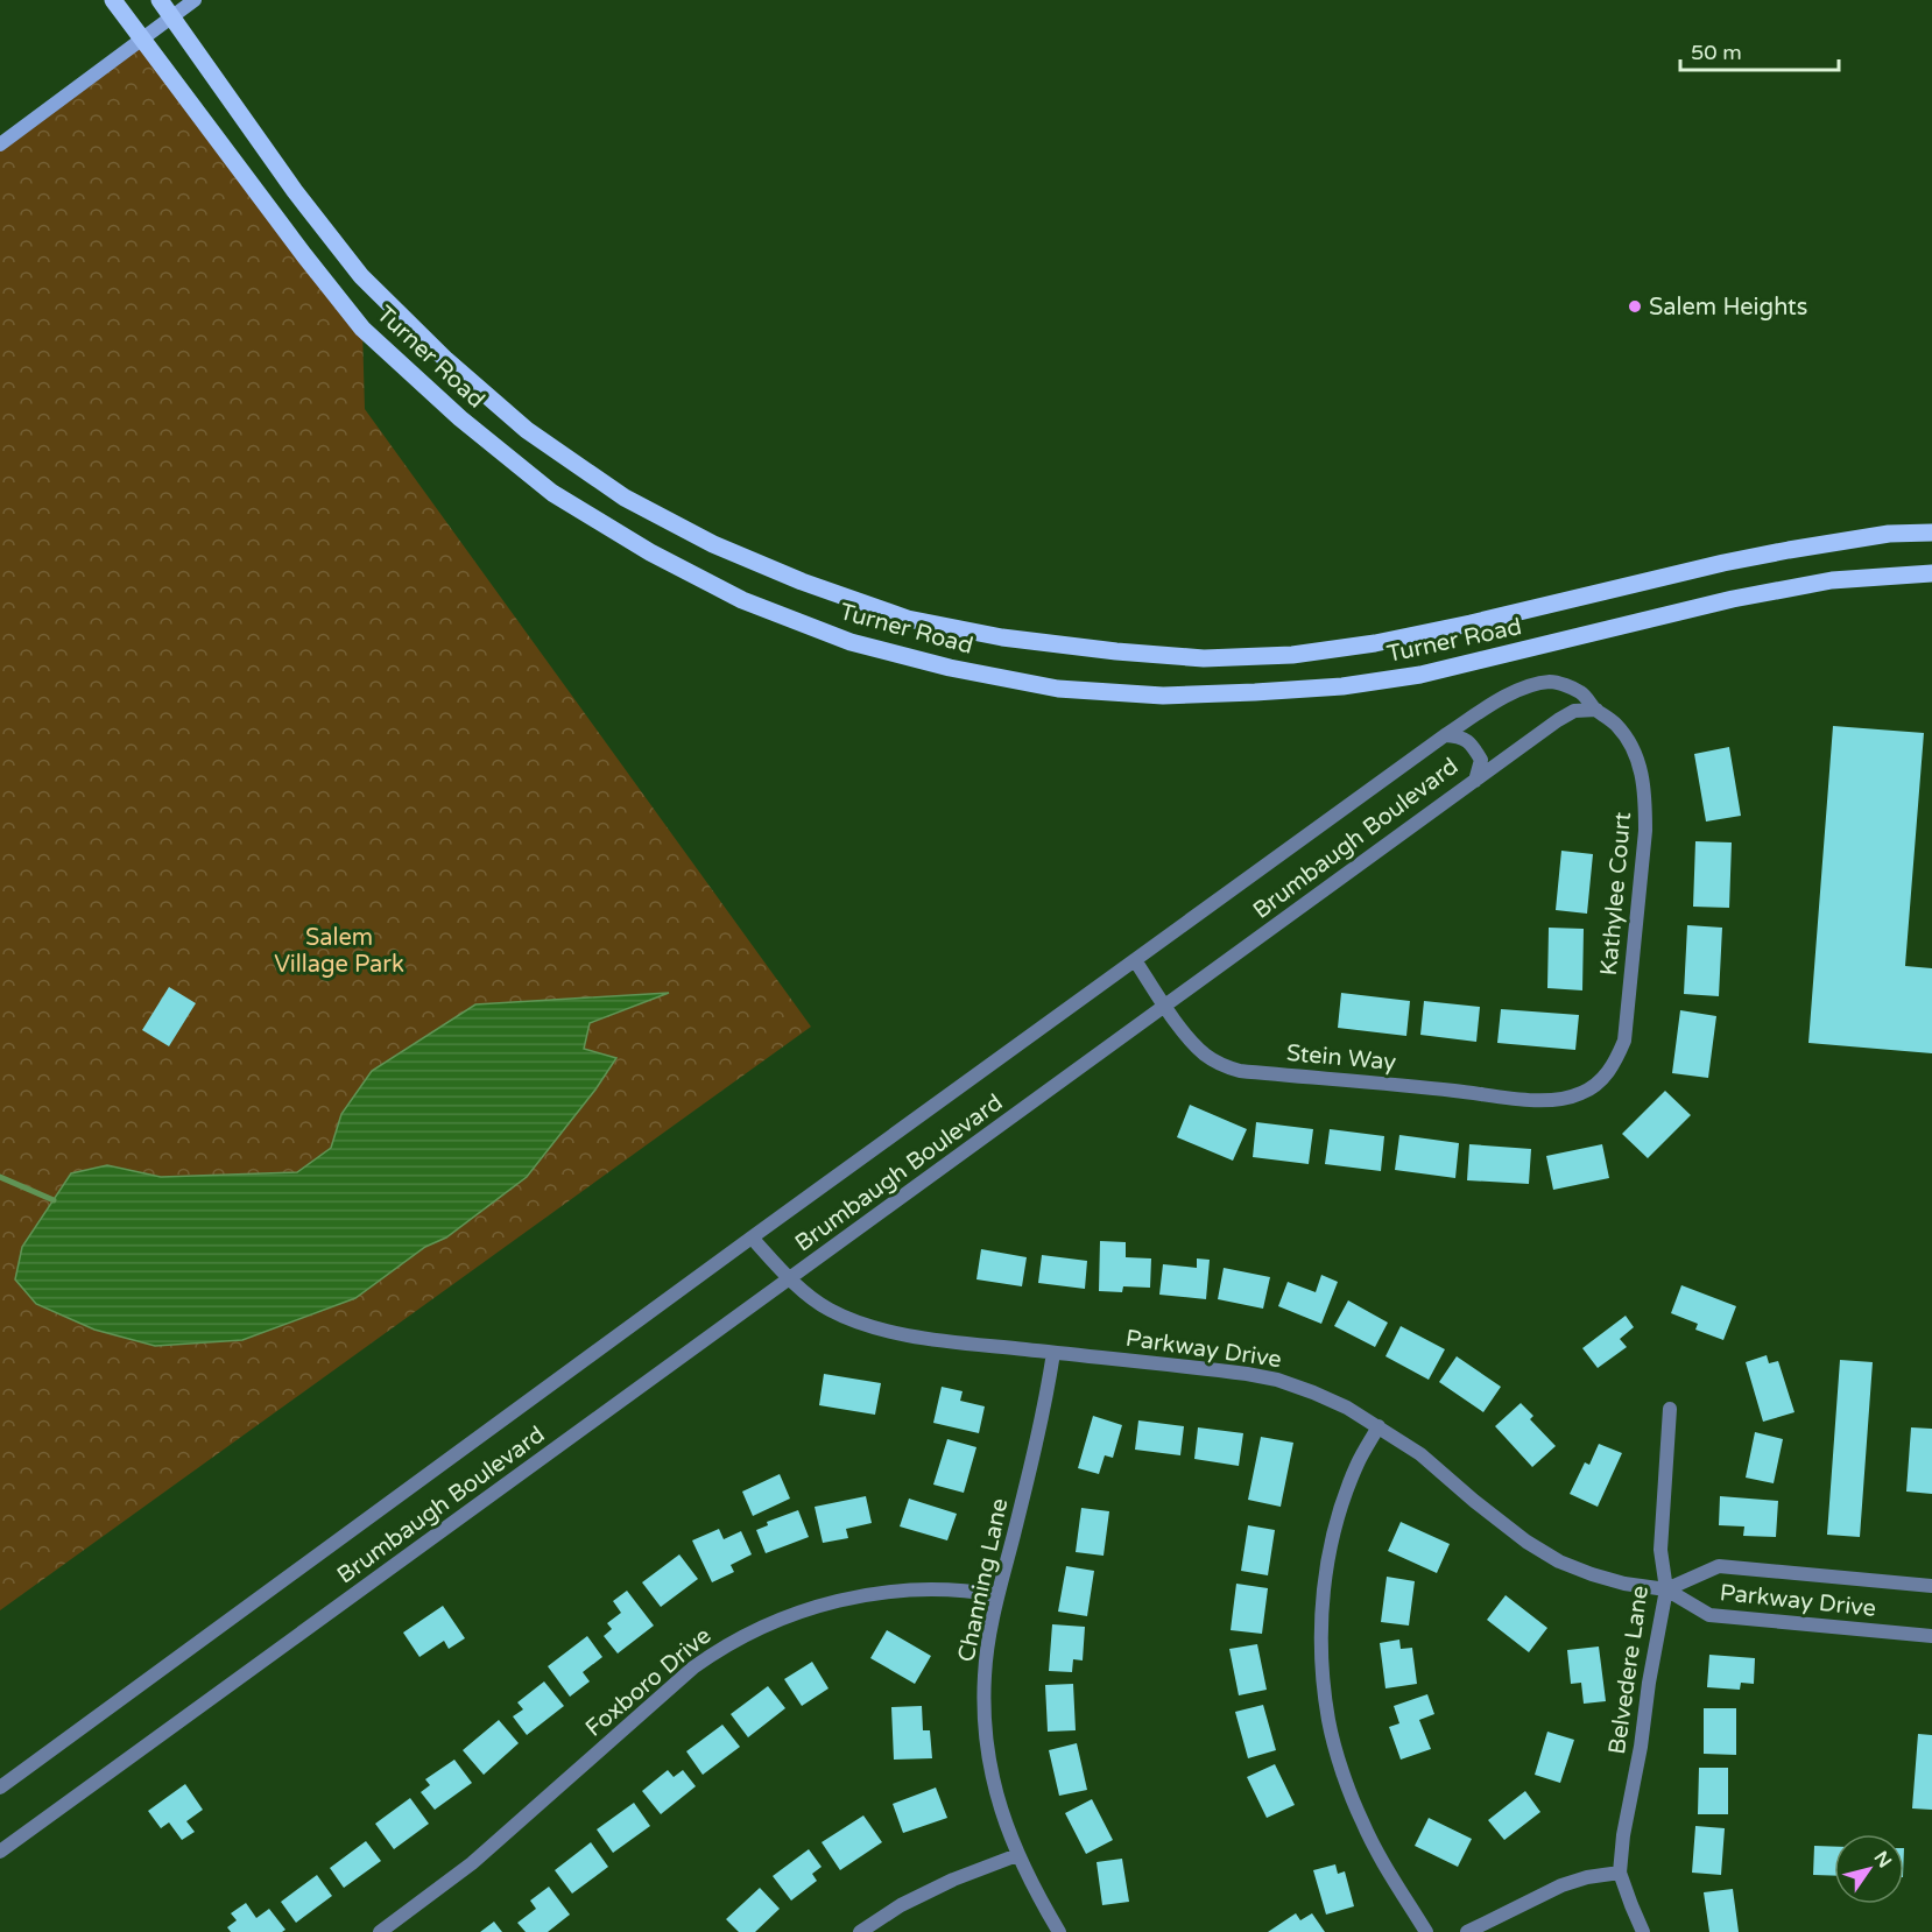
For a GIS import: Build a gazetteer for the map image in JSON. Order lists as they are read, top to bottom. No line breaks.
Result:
{"streets":{"main road":["Turner Road"],"street":["Brumbaugh Boulevard","Kathylee Court","Stein Way","Parkway Drive","Channing Lane","Belvedere Lane","Foxboro Drive"]},"crossings":[["Brumbaugh Boulevard","Kathylee Court"],["Brumbaugh Boulevard","Stein Way"],["Brumbaugh Boulevard","Parkway Drive"],["Kathylee Court","Stein Way"],["Parkway Drive","Channing Lane"],["Parkway Drive","Belvedere Lane"],["Channing Lane","Foxboro Drive"]],"parks":["Salem Village Park"],"places":["Salem Heights"],"scale_bar":"50 m","north":"top right"}
